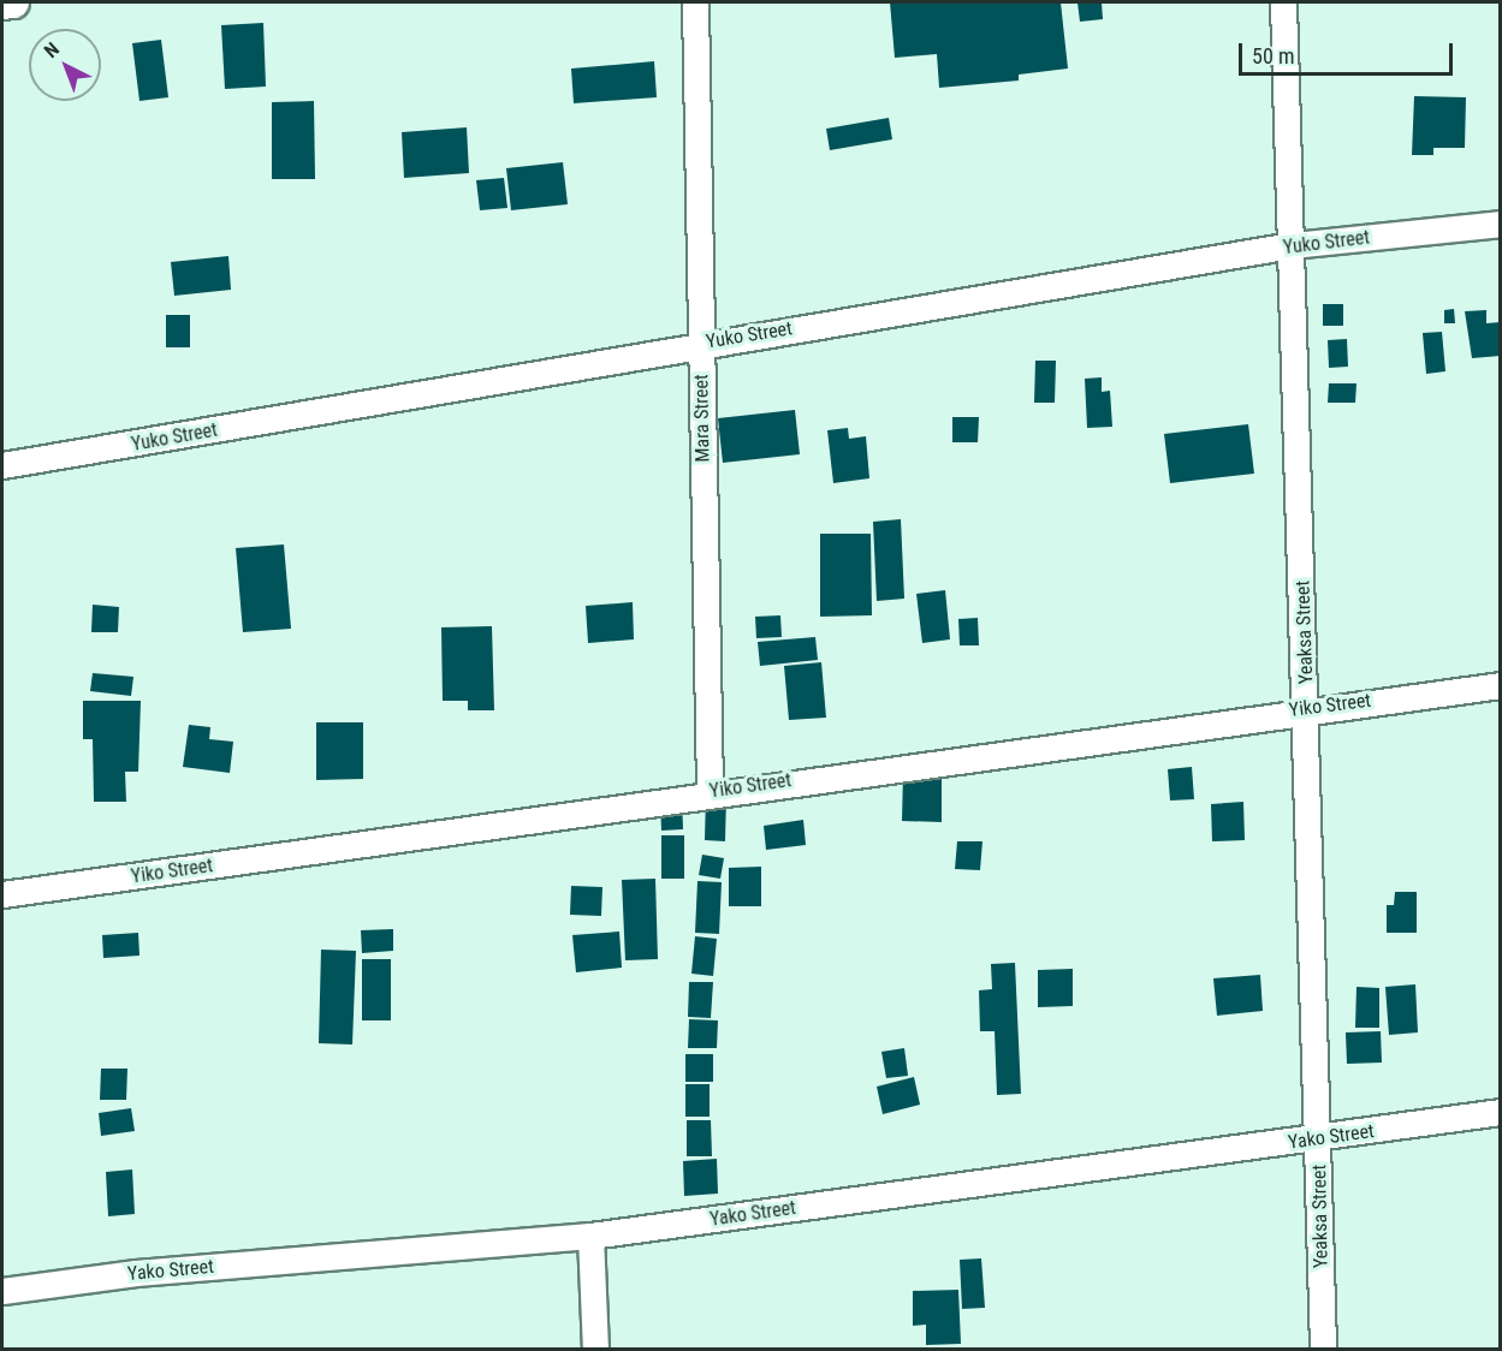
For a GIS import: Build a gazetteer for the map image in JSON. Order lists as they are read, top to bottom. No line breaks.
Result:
{"streets":{"street":["Yuko Street","Mara Street","Yeaksa Street","Yiko Street","Yako Street"]},"crossings":[["Yuko Street","Mara Street"],["Yuko Street","Yeaksa Street"],["Mara Street","Yiko Street"],["Yeaksa Street","Yiko Street"],["Yeaksa Street","Yako Street"]],"scale_bar":"50 m","north":"top left"}
